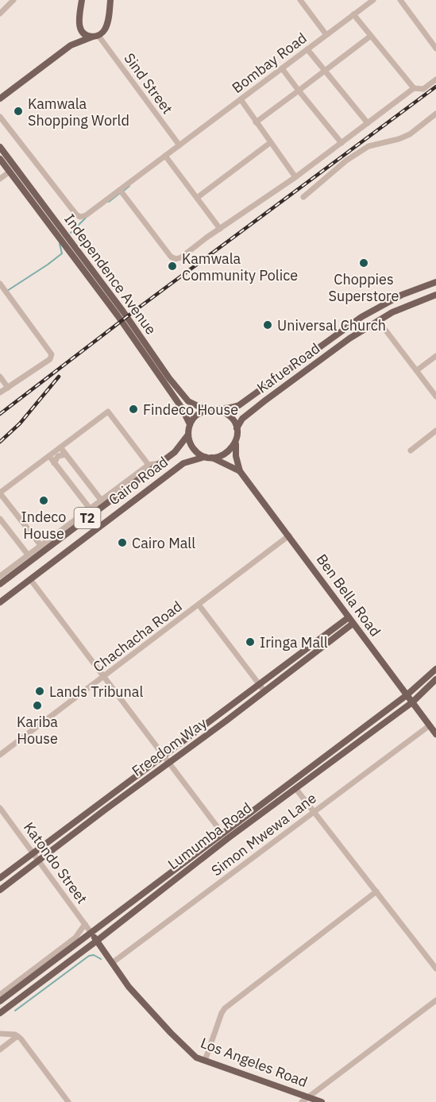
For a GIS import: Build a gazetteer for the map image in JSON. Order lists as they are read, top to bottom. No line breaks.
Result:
{"streets":{"main road":["Independence Avenue","Kafue Road","Cairo Road","T2","Ben Bella Road","Freedom Way","Lumumba Road","Los Angeles Road"],"street":["Bombay Road","Sind Street","Chachacha Road","Simon Mwewa Lane","Katondo Street"]},"crossings":[["Bombay Road","Sind Street"],["Independence Avenue","Kafue Road"],["Independence Avenue","Cairo Road"],["Independence Avenue","Ben Bella Road"],["Kafue Road","Cairo Road"],["Kafue Road","Ben Bella Road"],["Cairo Road","Ben Bella Road"],["Ben Bella Road","Chachacha Road"],["Ben Bella Road","Freedom Way"],["Ben Bella Road","Simon Mwewa Lane"],["Ben Bella Road","Lumumba Road"],["Freedom Way","Katondo Street"],["Simon Mwewa Lane","Los Angeles Road"],["Lumumba Road","Katondo Street"],["Lumumba Road","Los Angeles Road"],["Katondo Street","Los Angeles Road"]],"places":["Kamwala Shopping World","Choppies Superstore","Kamwala Community Police","Universal Church","Findeco House","Indeco House","Cairo Mall","Iringa Mall","Lands Tribunal","Kariba House"]}
